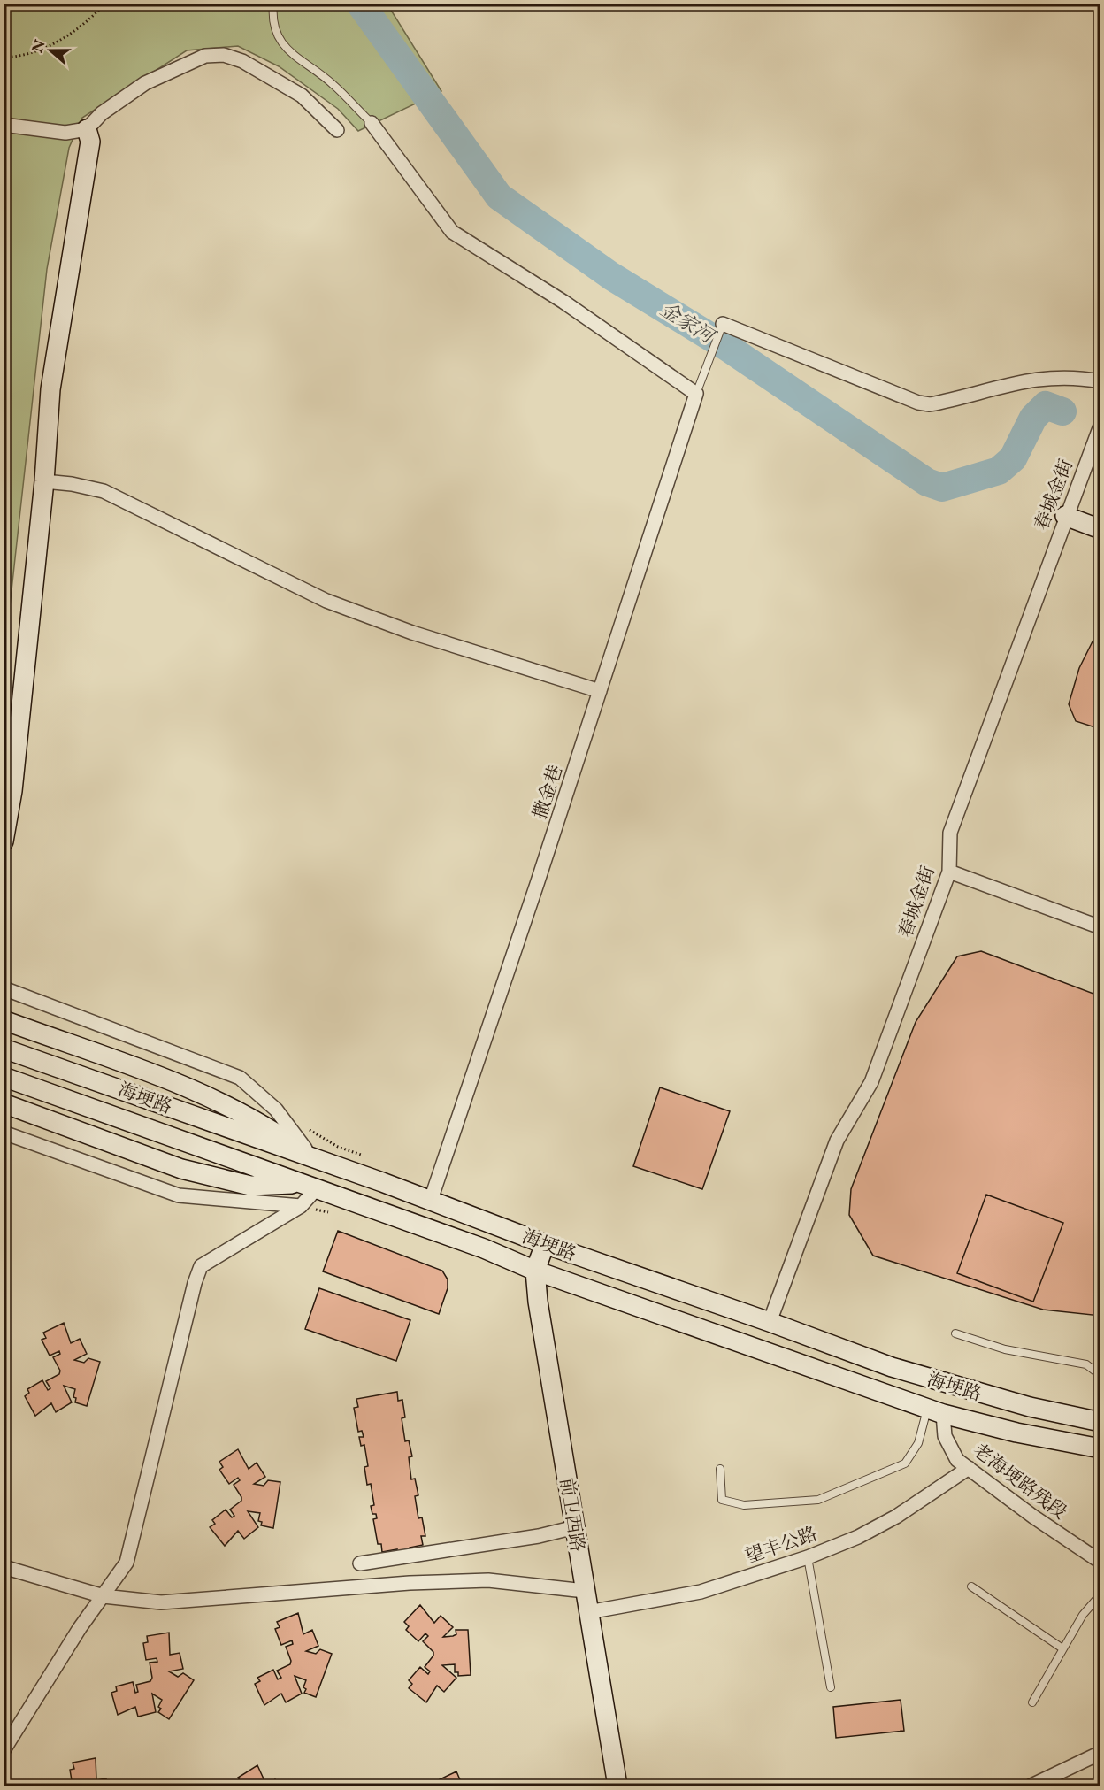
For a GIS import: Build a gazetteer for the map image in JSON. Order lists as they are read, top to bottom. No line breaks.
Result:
{"streets":{"main road":["海埂路","前卫西路"],"street":["春城金街","撒金巷","老海埂路残段","望丰公路"]},"crossings":[["春城金街","海埂路"],["撒金巷","海埂路"],["海埂路","老海埂路残段"],["海埂路","前卫西路"],["老海埂路残段","望丰公路"],["前卫西路","望丰公路"]],"water":["金家河"],"north":"left"}
